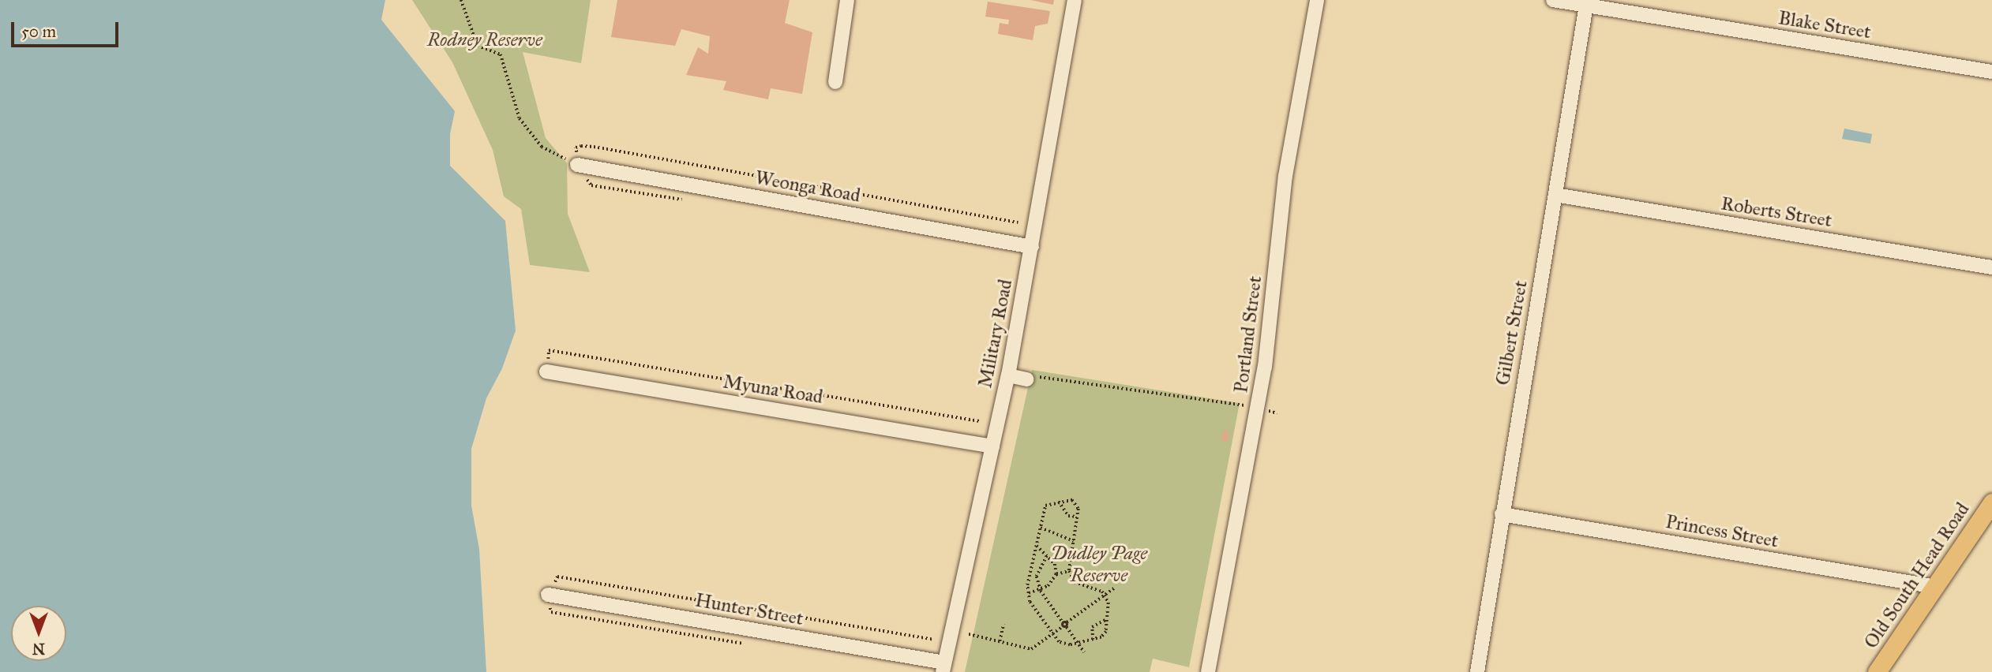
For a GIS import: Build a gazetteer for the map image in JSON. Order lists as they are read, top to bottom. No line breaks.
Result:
{"streets":{"main road":["Old South Head Road"],"street":["Blake Street","Weonga Road","Roberts Street","Gilbert Street","Military Road","Portland Street","Myuna Road","Princess Street","Hunter Street"]},"crossings":[["Blake Street","Gilbert Street"],["Weonga Road","Military Road"],["Roberts Street","Gilbert Street"],["Gilbert Street","Princess Street"],["Military Road","Myuna Road"],["Military Road","Hunter Street"],["Princess Street","Old South Head Road"]],"parks":["Rodney Reserve","Dudley Page Reserve"],"scale_bar":"50 m","north":"bottom"}
